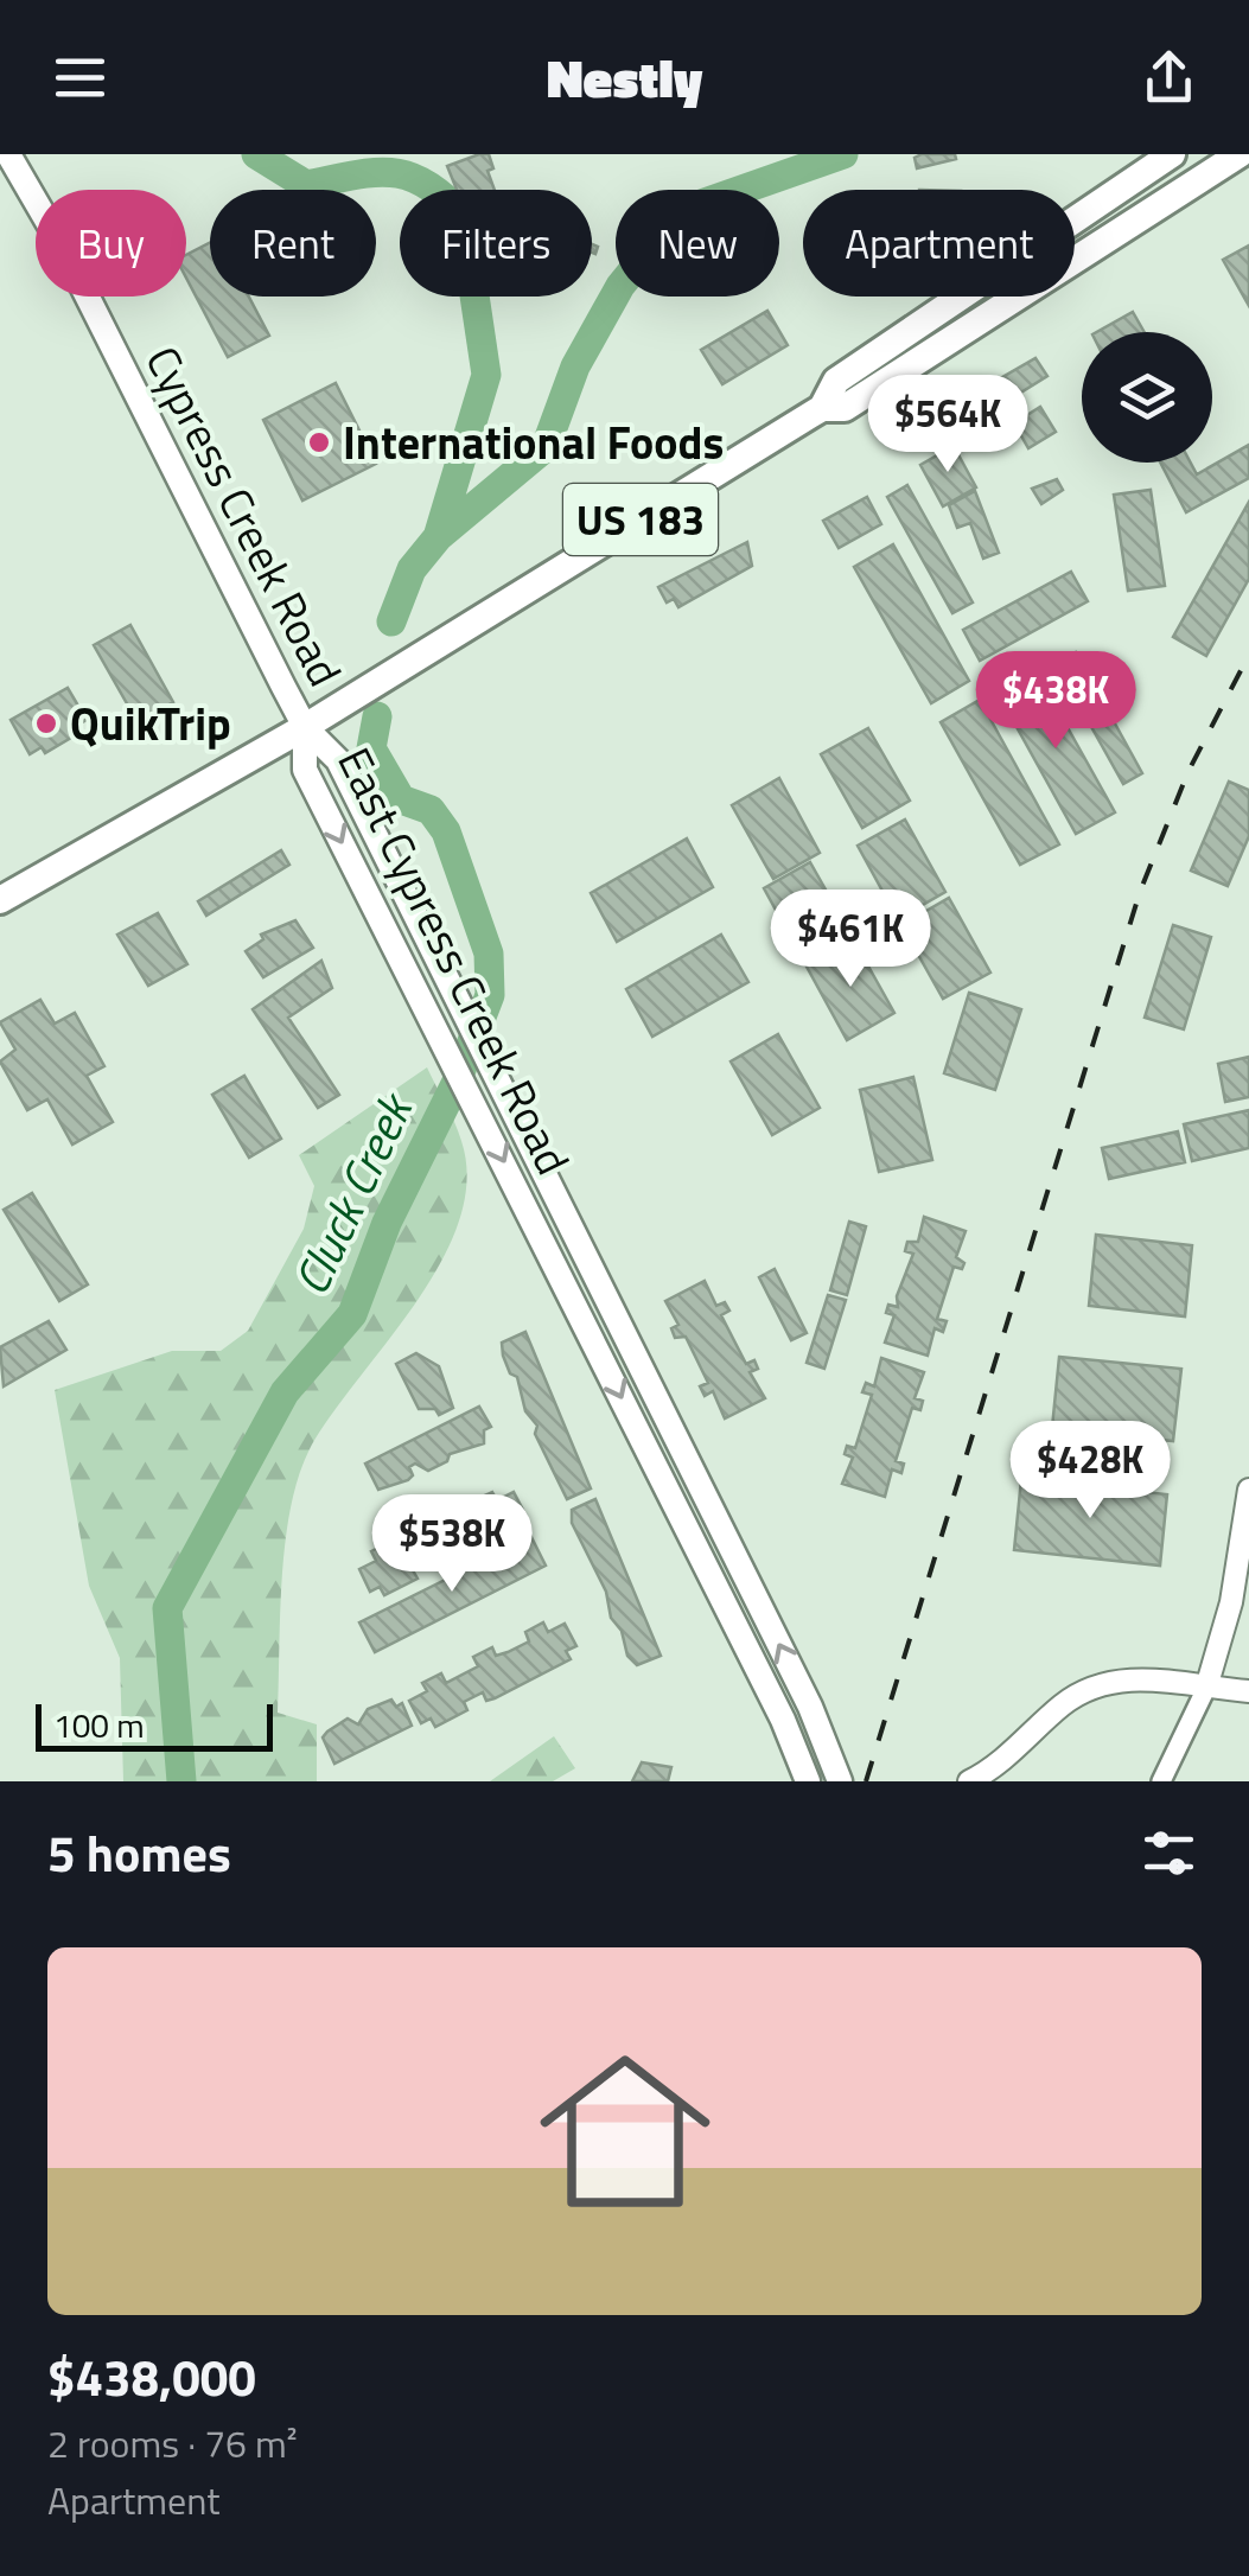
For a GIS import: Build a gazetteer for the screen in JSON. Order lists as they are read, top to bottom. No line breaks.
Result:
{"streets":{"main road":["Cypress Creek Road","US 183","East Cypress Creek Road"]},"crossings":[["Cypress Creek Road","US 183"],["Cypress Creek Road","East Cypress Creek Road"],["US 183","East Cypress Creek Road"]],"water":["Cluck Creek"],"places":["International Foods","QuikTrip"],"scale_bar":"100 m","page":{"header":"Nestly","chip":["Buy","Rent","Filters","New","Apartment"],"price":["$564K","$438K","$461K","$428K","$538K"],"scale":"100 m","heading":"5 homes","list":[{"name":"$438,000","note":"2 rooms · 76 m² · Apartment"}]}}
